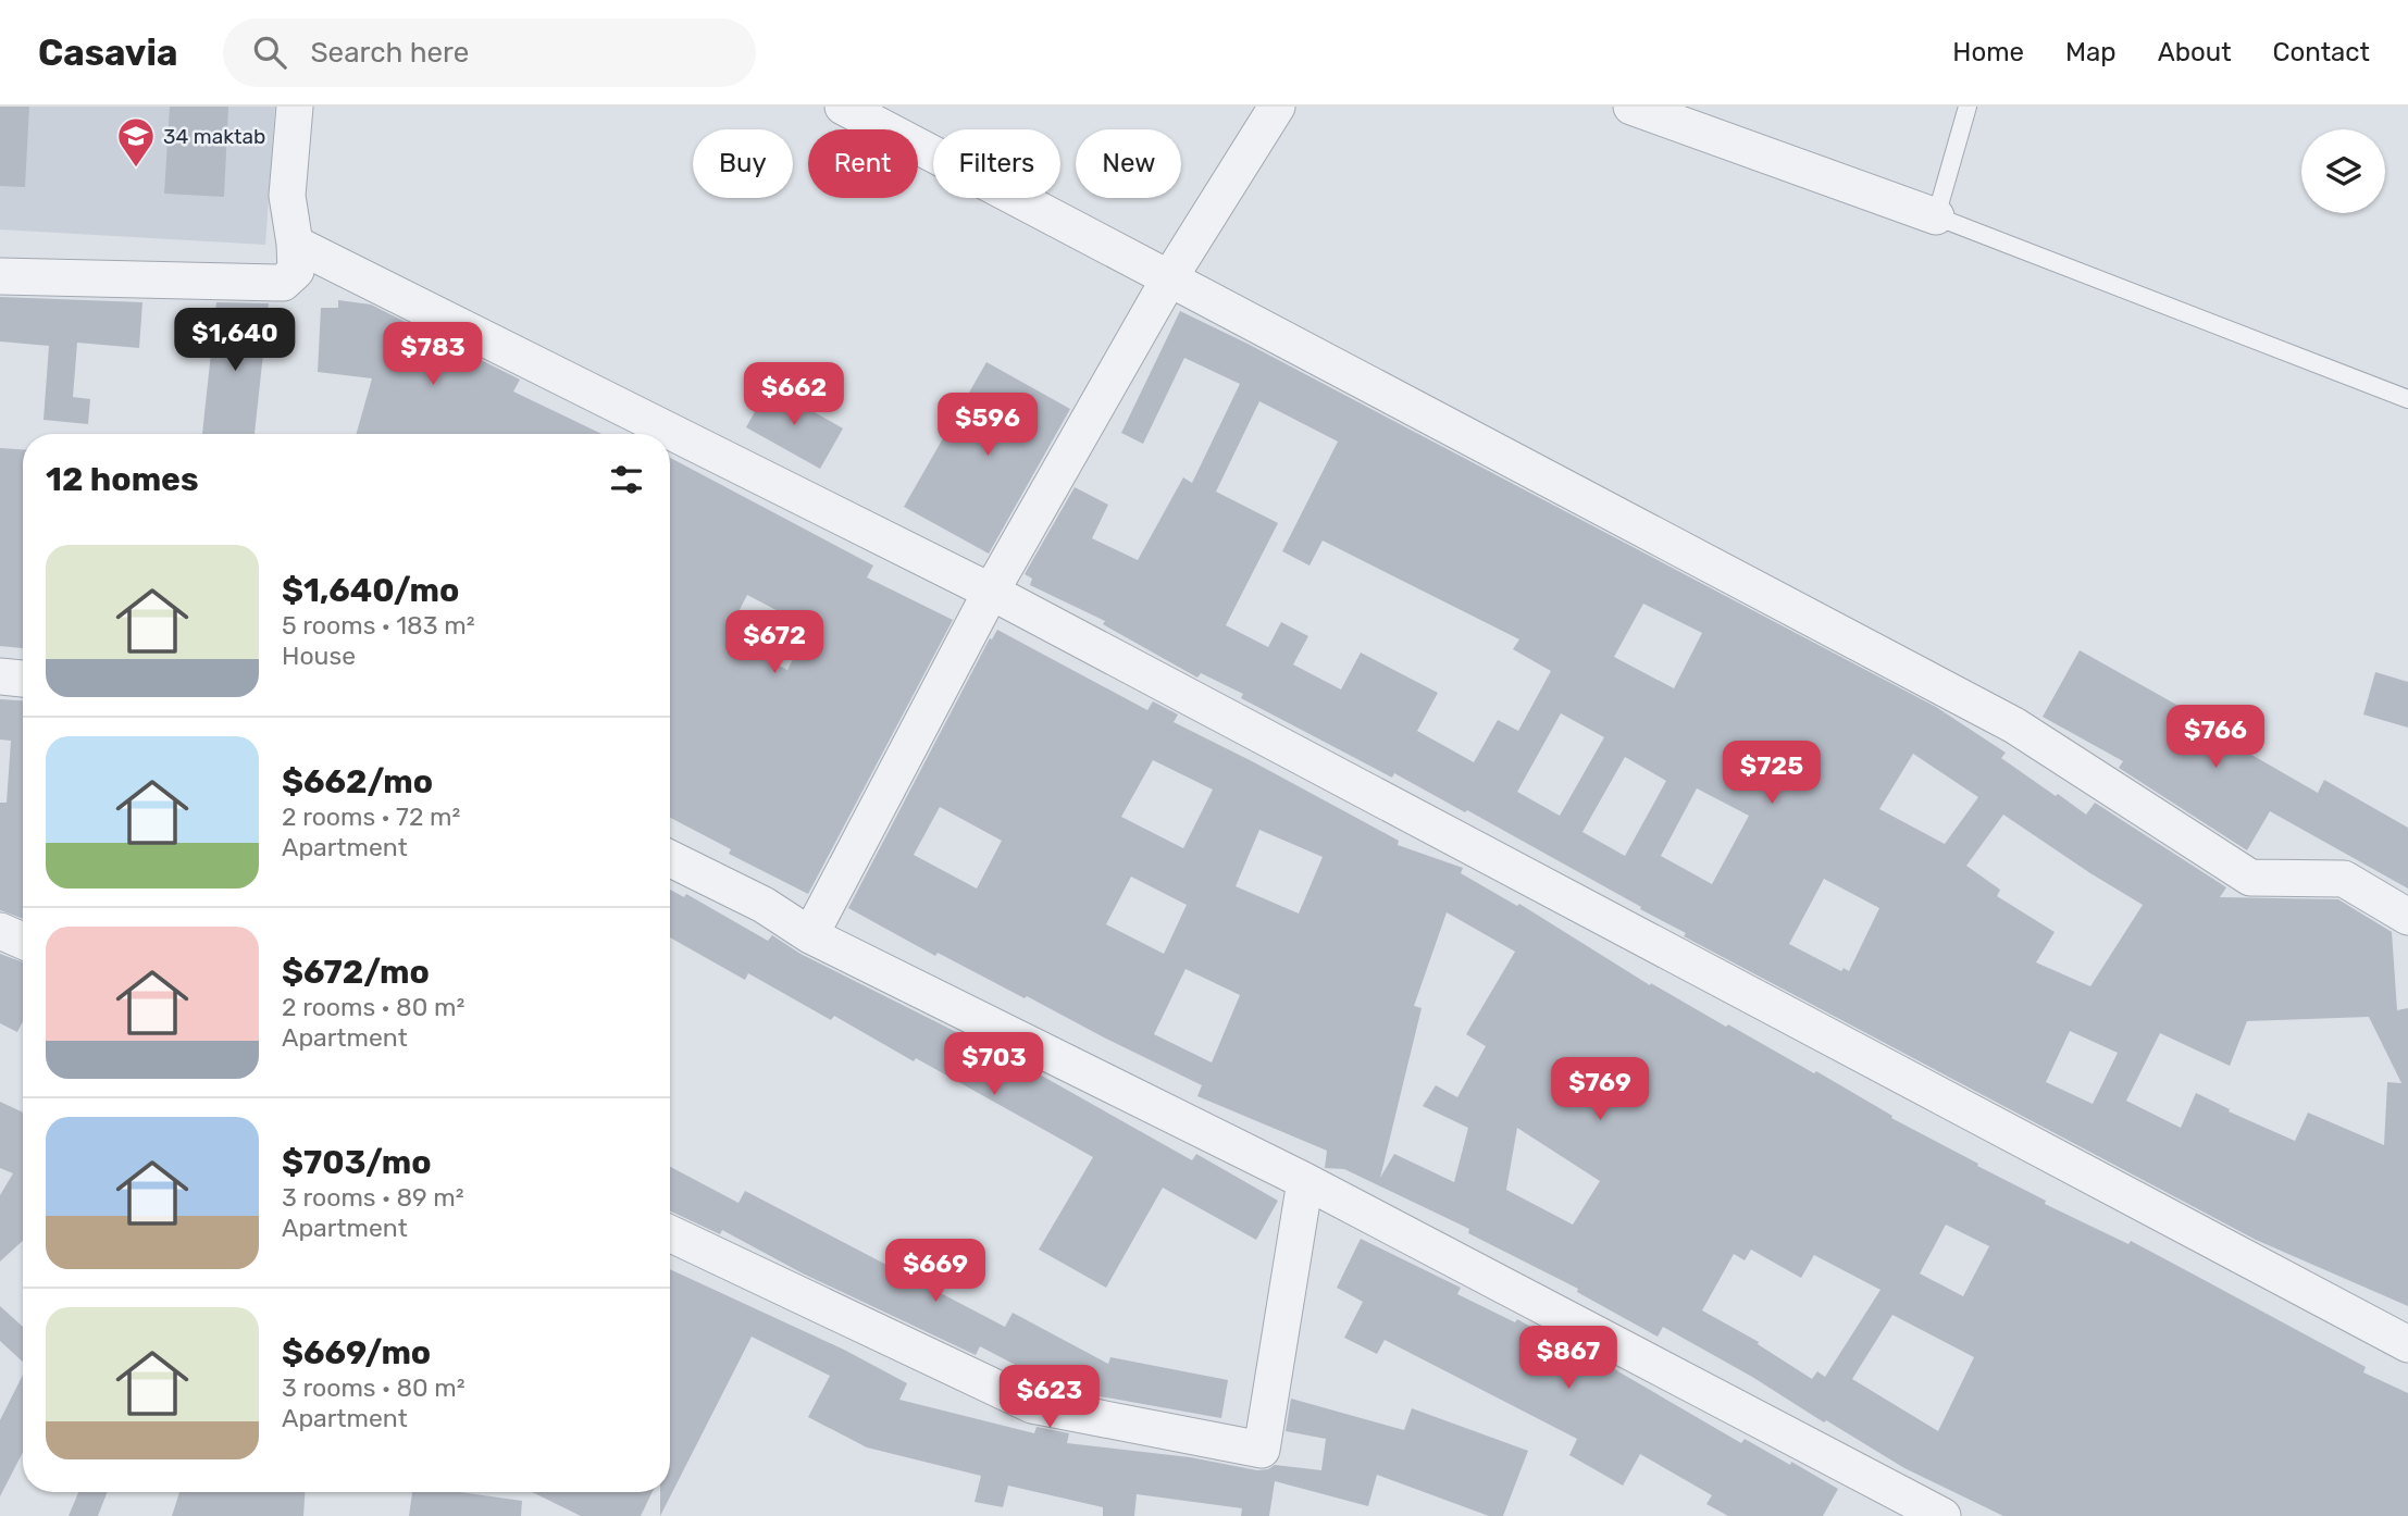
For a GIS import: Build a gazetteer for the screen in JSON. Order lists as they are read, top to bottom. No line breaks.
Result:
{"places":{"school or university":["34 maktab"]},"page":{"header":"Casavia","search":"Search here","nav":["Home","Map","About","Contact"],"chip":["Buy","Rent","Filters","New"],"price":["$1,640","$783","$662","$596","$672","$766","$725","$703","$769","$669","$867","$623"],"heading":"12 homes","list":[{"name":"$1,640/mo","note":"5 rooms · 183 m² · House"},{"name":"$662/mo","note":"2 rooms · 72 m² · Apartment"},{"name":"$672/mo","note":"2 rooms · 80 m² · Apartment"},{"name":"$703/mo","note":"3 rooms · 89 m² · Apartment"},{"name":"$669/mo","note":"3 rooms · 80 m² · Apartment"}]}}
